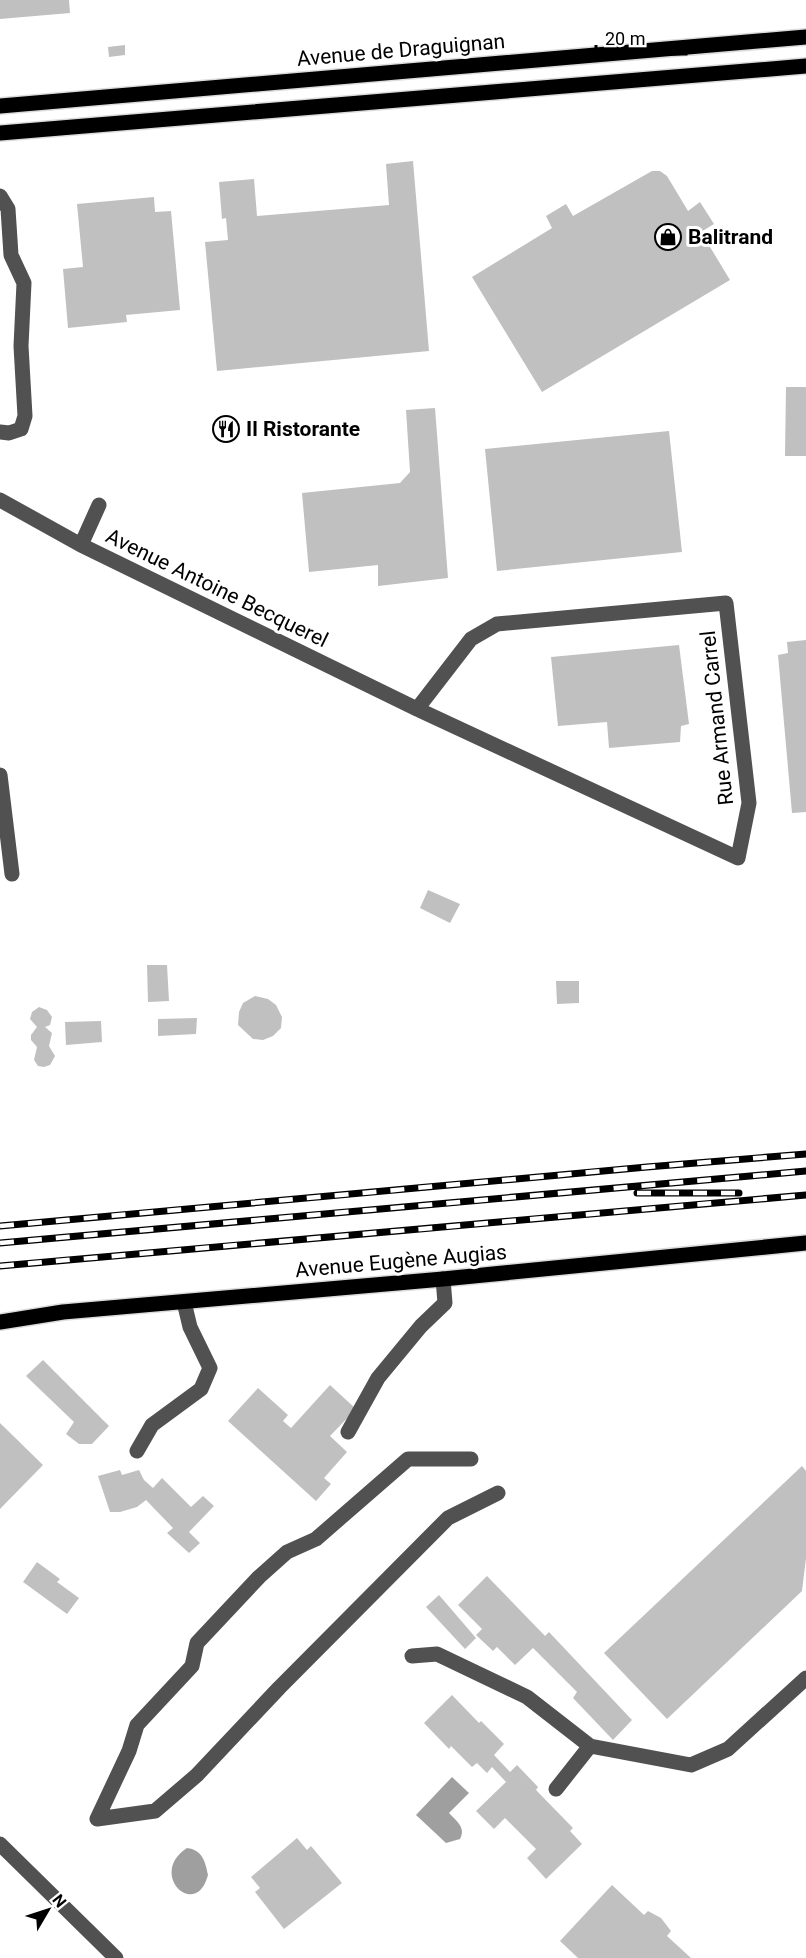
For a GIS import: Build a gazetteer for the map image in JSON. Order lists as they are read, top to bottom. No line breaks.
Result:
{"streets":{"main road":["Avenue de Draguignan","Avenue Eugène Augias"],"street":["Avenue Antoine Becquerel","Rue Armand Carrel"]},"crossings":[["Avenue Antoine Becquerel","Rue Armand Carrel"]],"places":{"shop":["Balitrand"],"restaurant":["Il Ristorante"]},"scale_bar":"20 m","north":"top right"}
